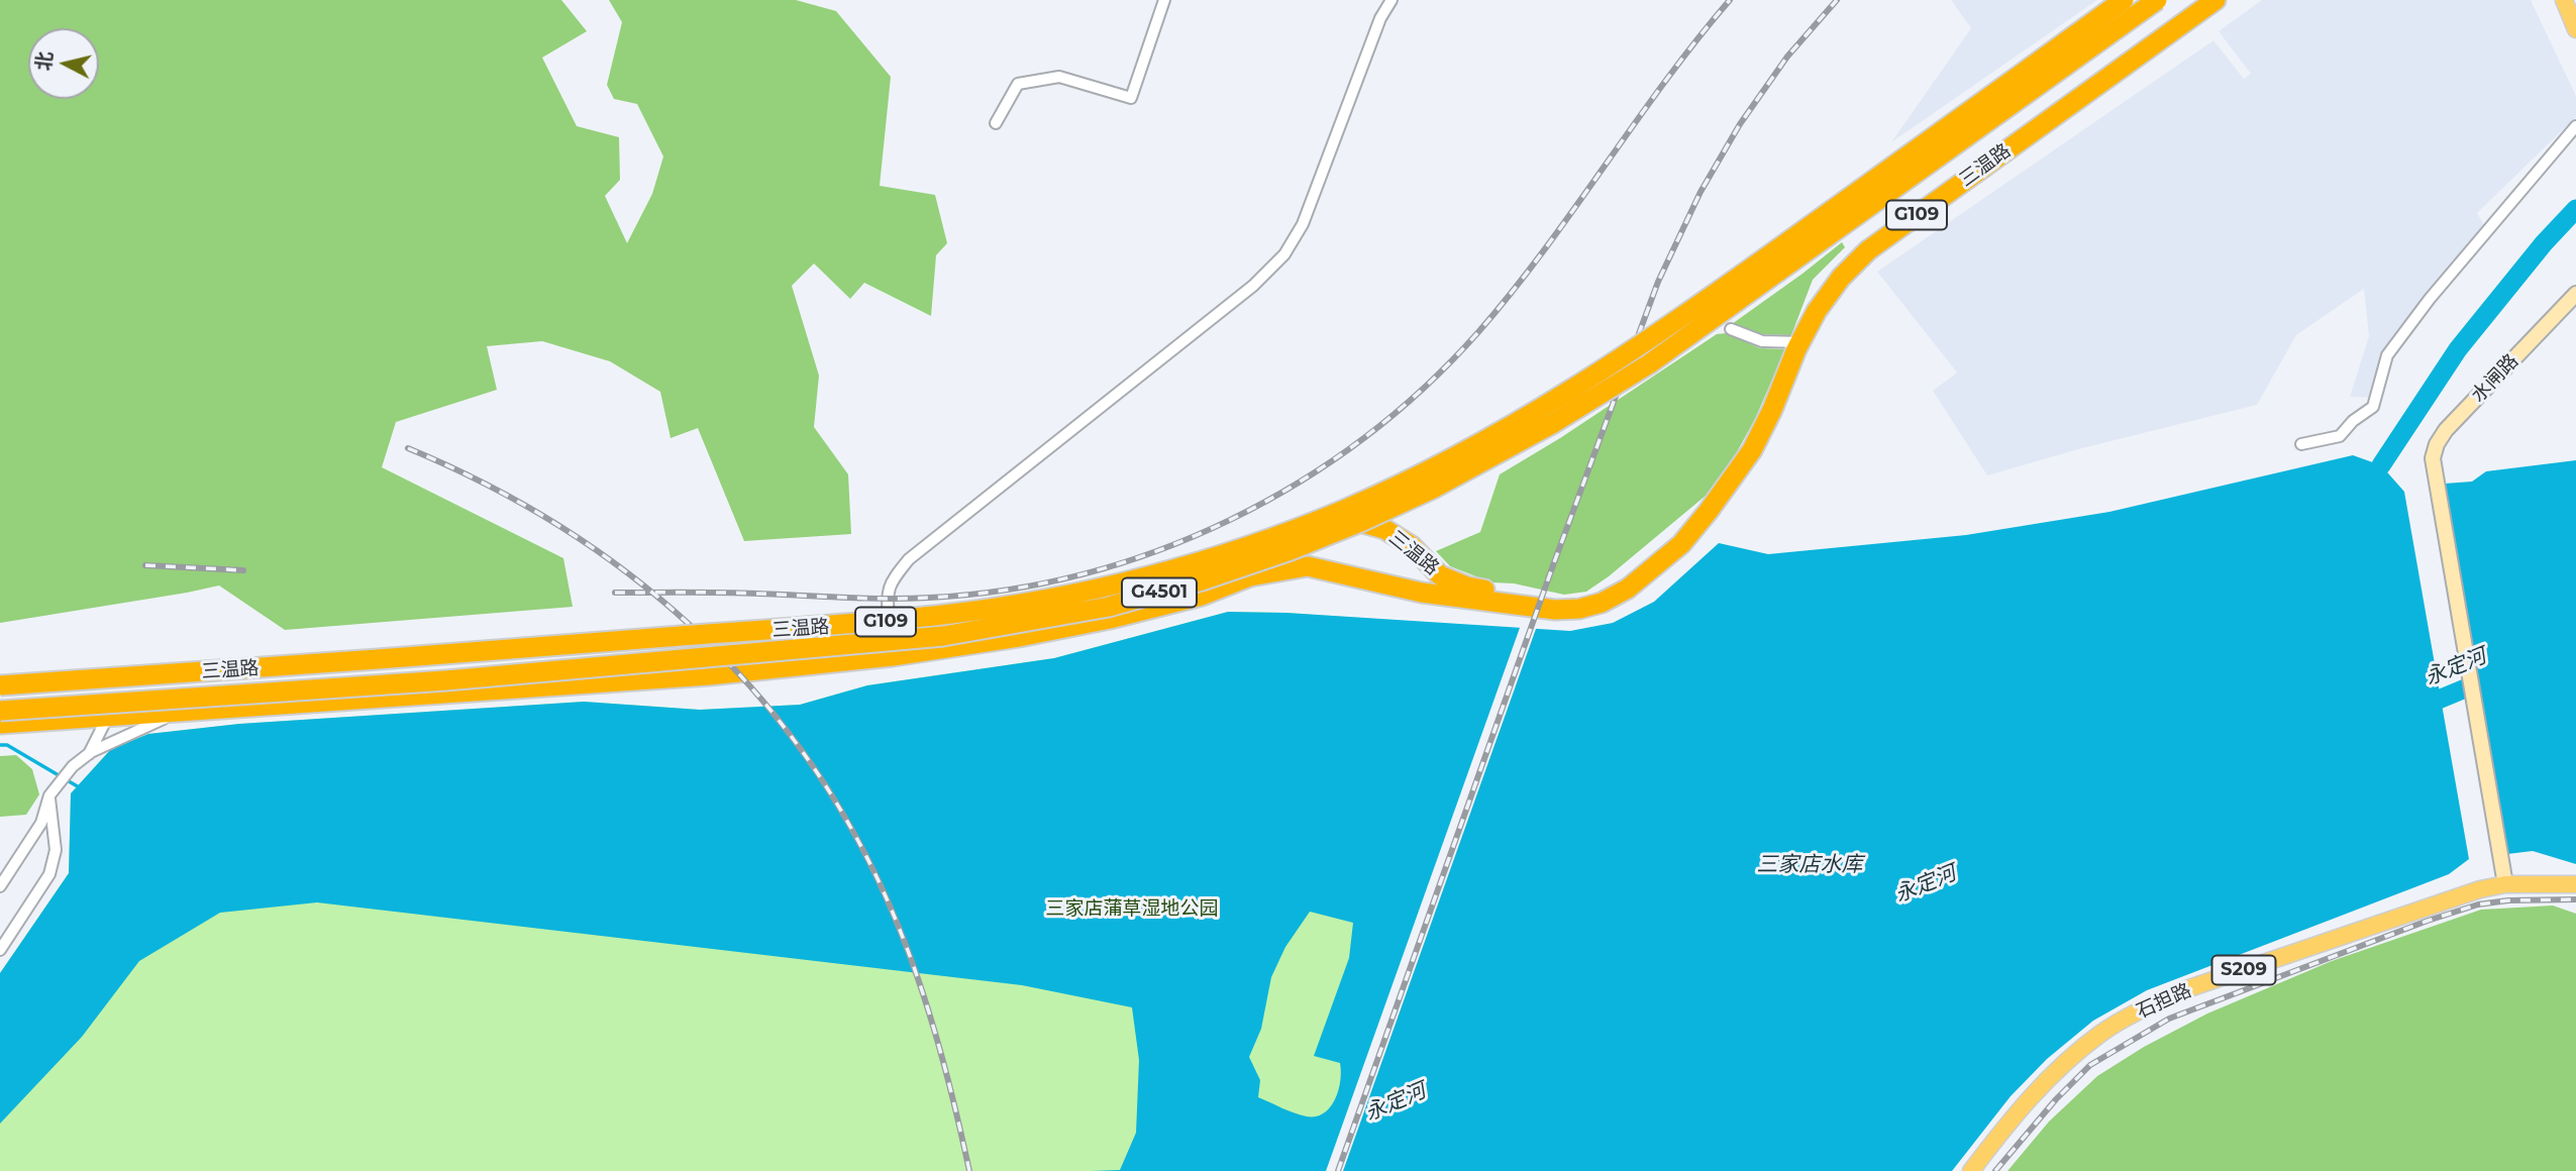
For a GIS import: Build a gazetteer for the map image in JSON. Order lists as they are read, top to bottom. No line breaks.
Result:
{"streets":{"highway":["三温路","G109","G4501"],"main road":["S209","石担路"],"street":["水闸路"]},"crossings":[["水闸路","石担路"]],"water":["永定河","三家店水库"],"parks":["三家店蒲草湿地公园"],"north":"left"}
